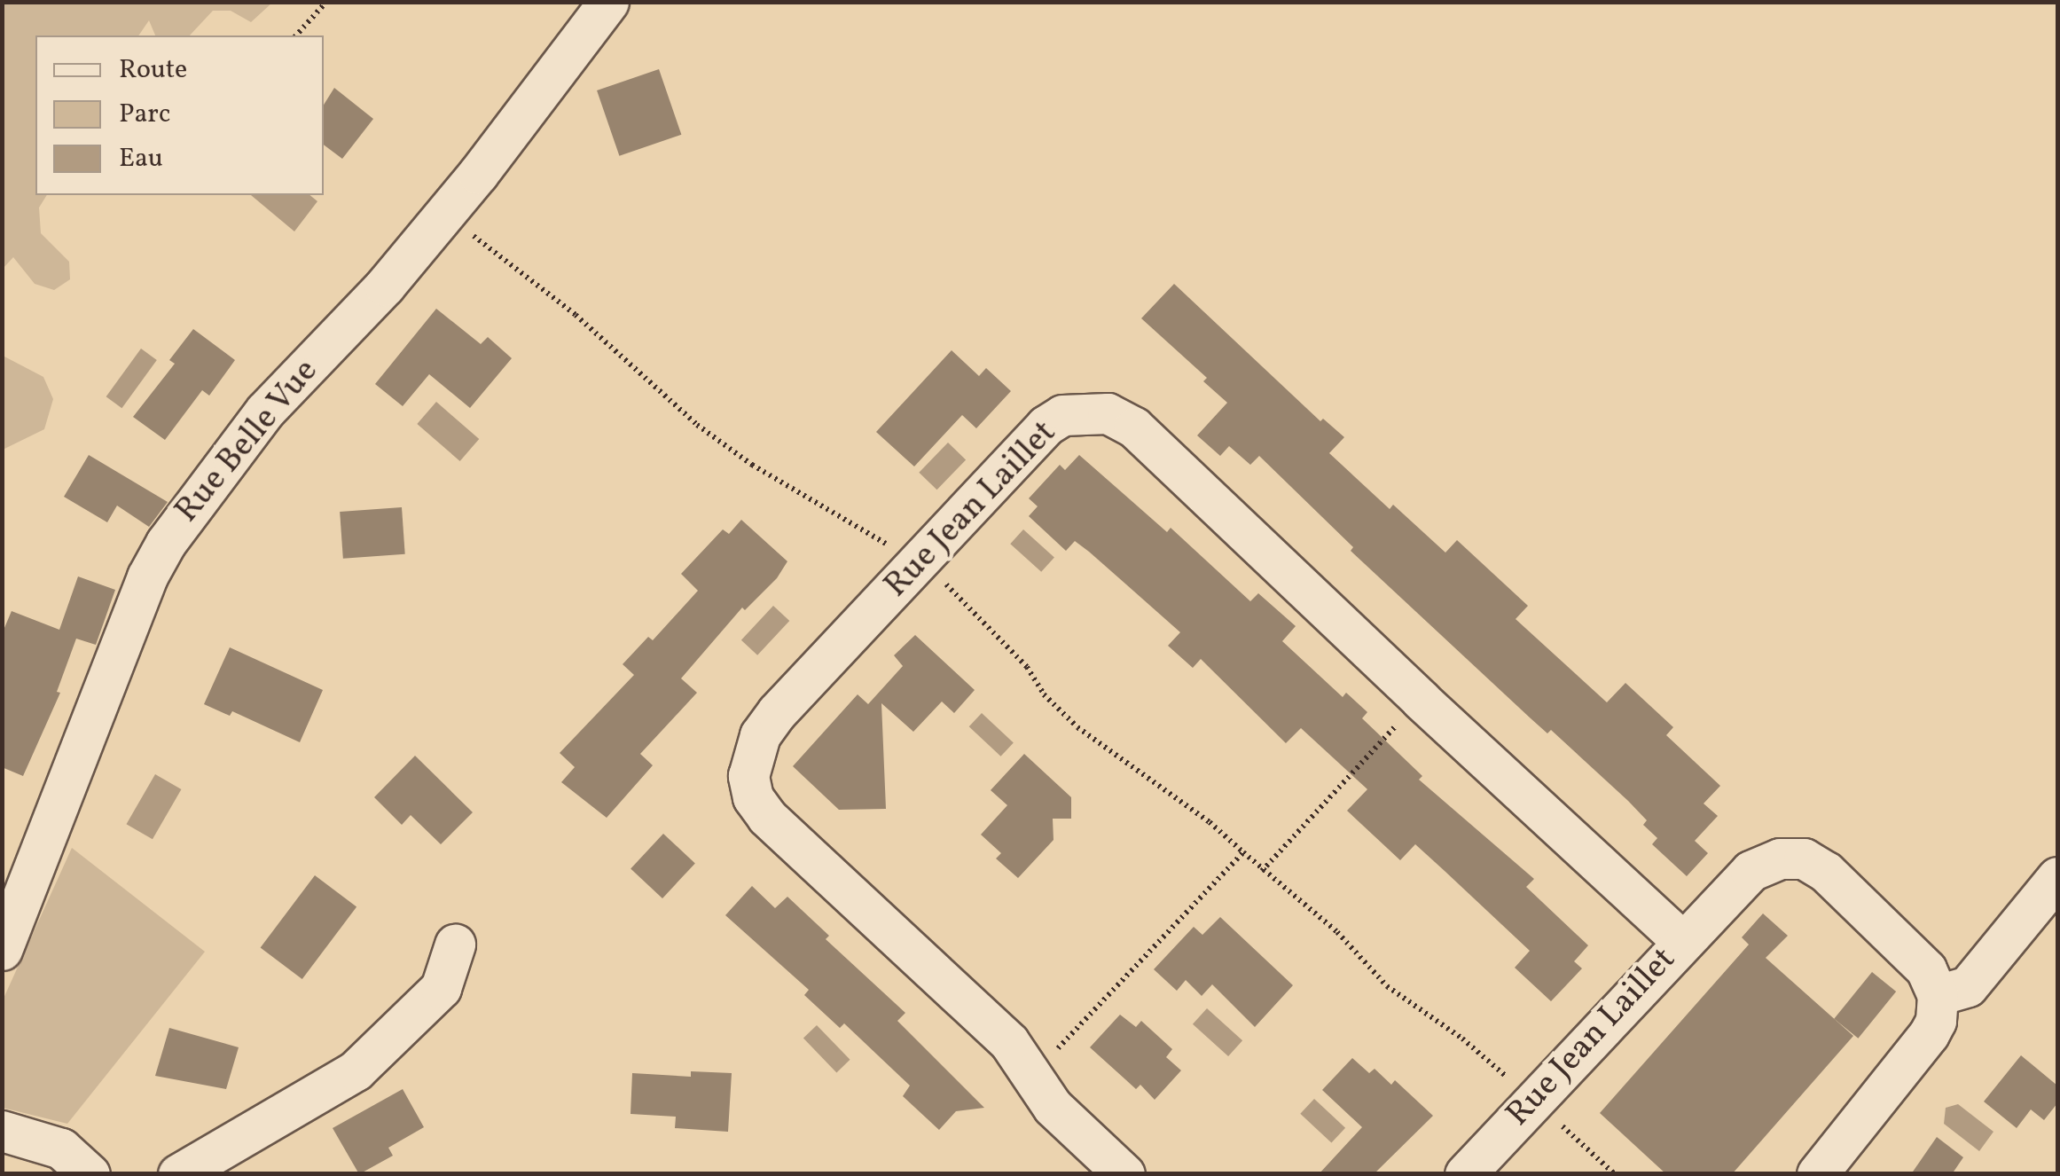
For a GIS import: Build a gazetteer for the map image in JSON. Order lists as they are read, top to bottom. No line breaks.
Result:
{"streets":{"street":["Rue Belle Vue","Rue Jean Laillet"]},"legend":["Route","Parc","Eau"]}
